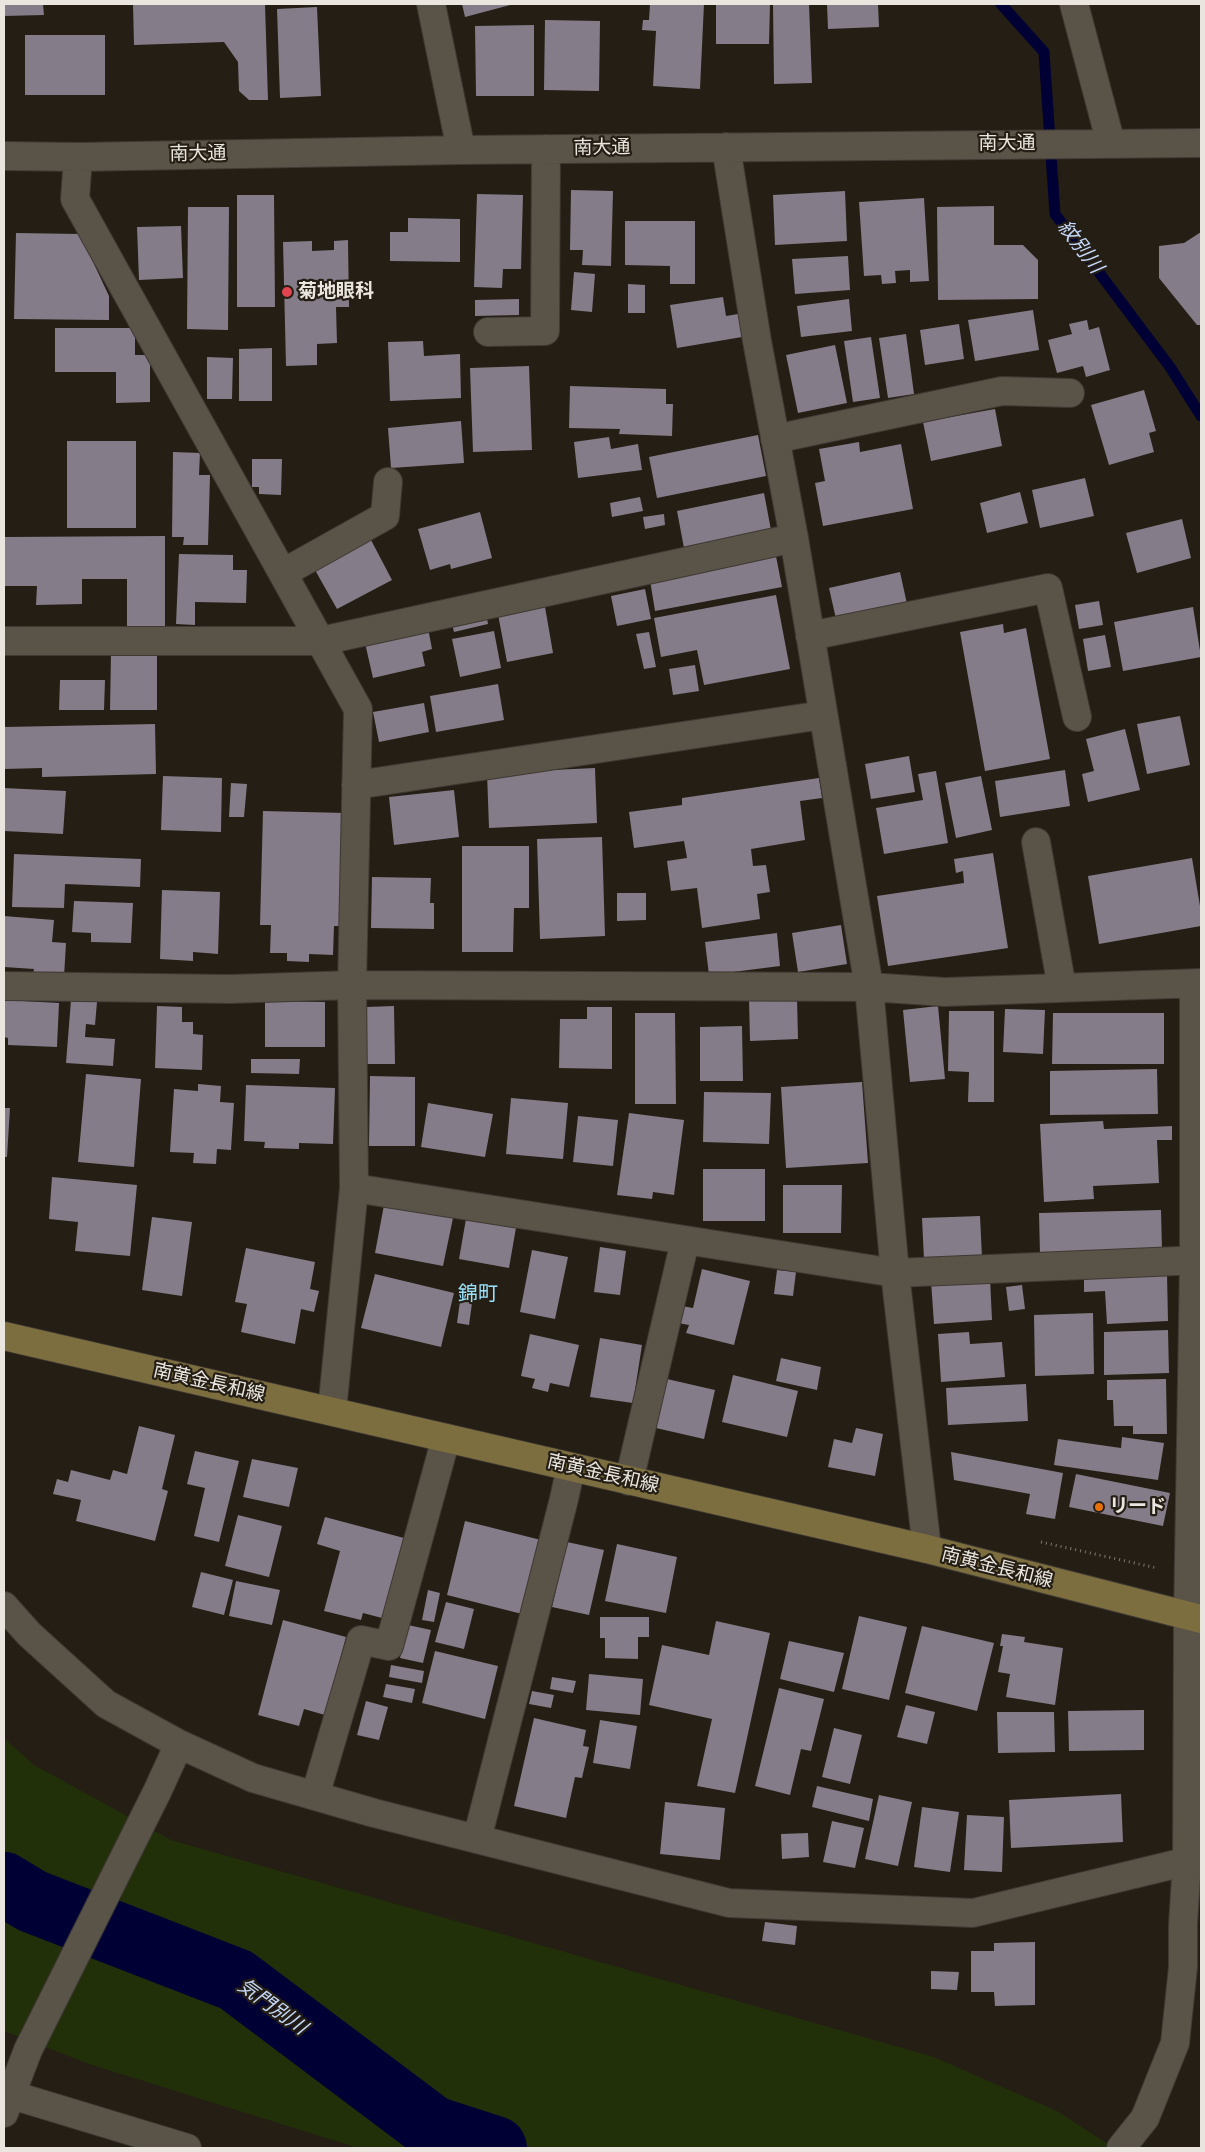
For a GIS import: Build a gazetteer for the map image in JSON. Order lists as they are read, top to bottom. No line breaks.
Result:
{"streets":{"main road":["南黄金長和線"],"street":["南大通"]},"districts":["錦町"],"water":["紋別川","気門別川"],"places":["菊地眼科","リード"]}
